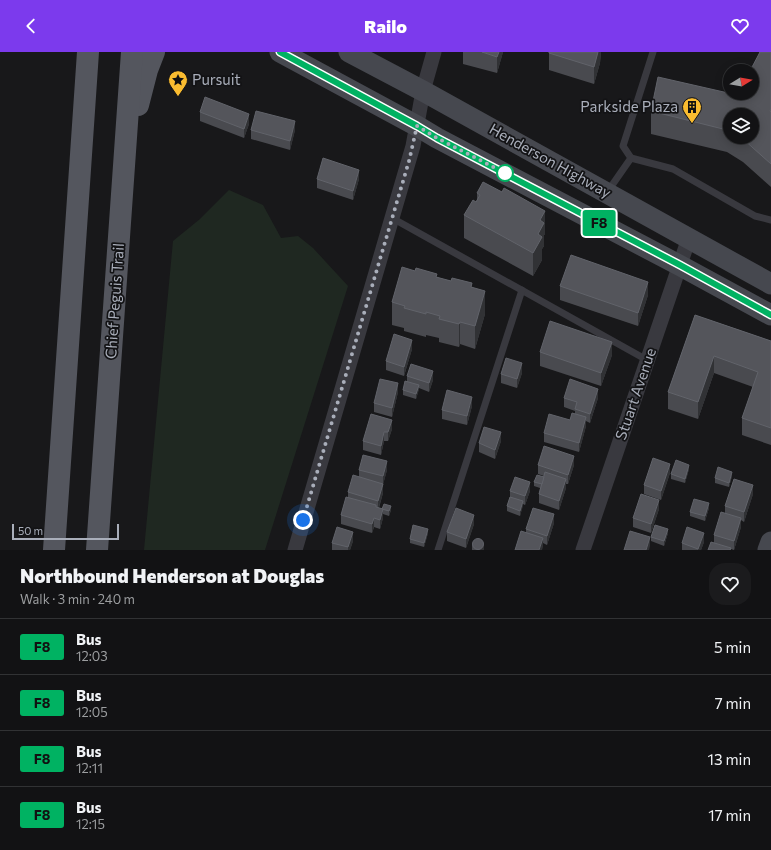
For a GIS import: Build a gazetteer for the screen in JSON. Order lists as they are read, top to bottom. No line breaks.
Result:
{"streets":{"main road":["Henderson Highway","Chief Peguis Trail"],"street":["Stuart Avenue"]},"crossings":[["Henderson Highway","Stuart Avenue"]],"places":{"place":["Pursuit"],"building":["Parkside Plaza"]},"lines":["bus line F8"],"scale_bar":"50 m","north":"right","page":{"header":"Railo","on_map":"F8","scale":"50 m","heading":["Northbound Henderson at Douglas","Walk · 3 min · 240 m"],"list":[{"mark":"F8","name":"Bus","note":"12:03","value":"5 min"},{"mark":"F8","name":"Bus","note":"12:05","value":"7 min"},{"mark":"F8","name":"Bus","note":"12:11","value":"13 min"},{"mark":"F8","name":"Bus","note":"12:15","value":"17 min"}]}}
